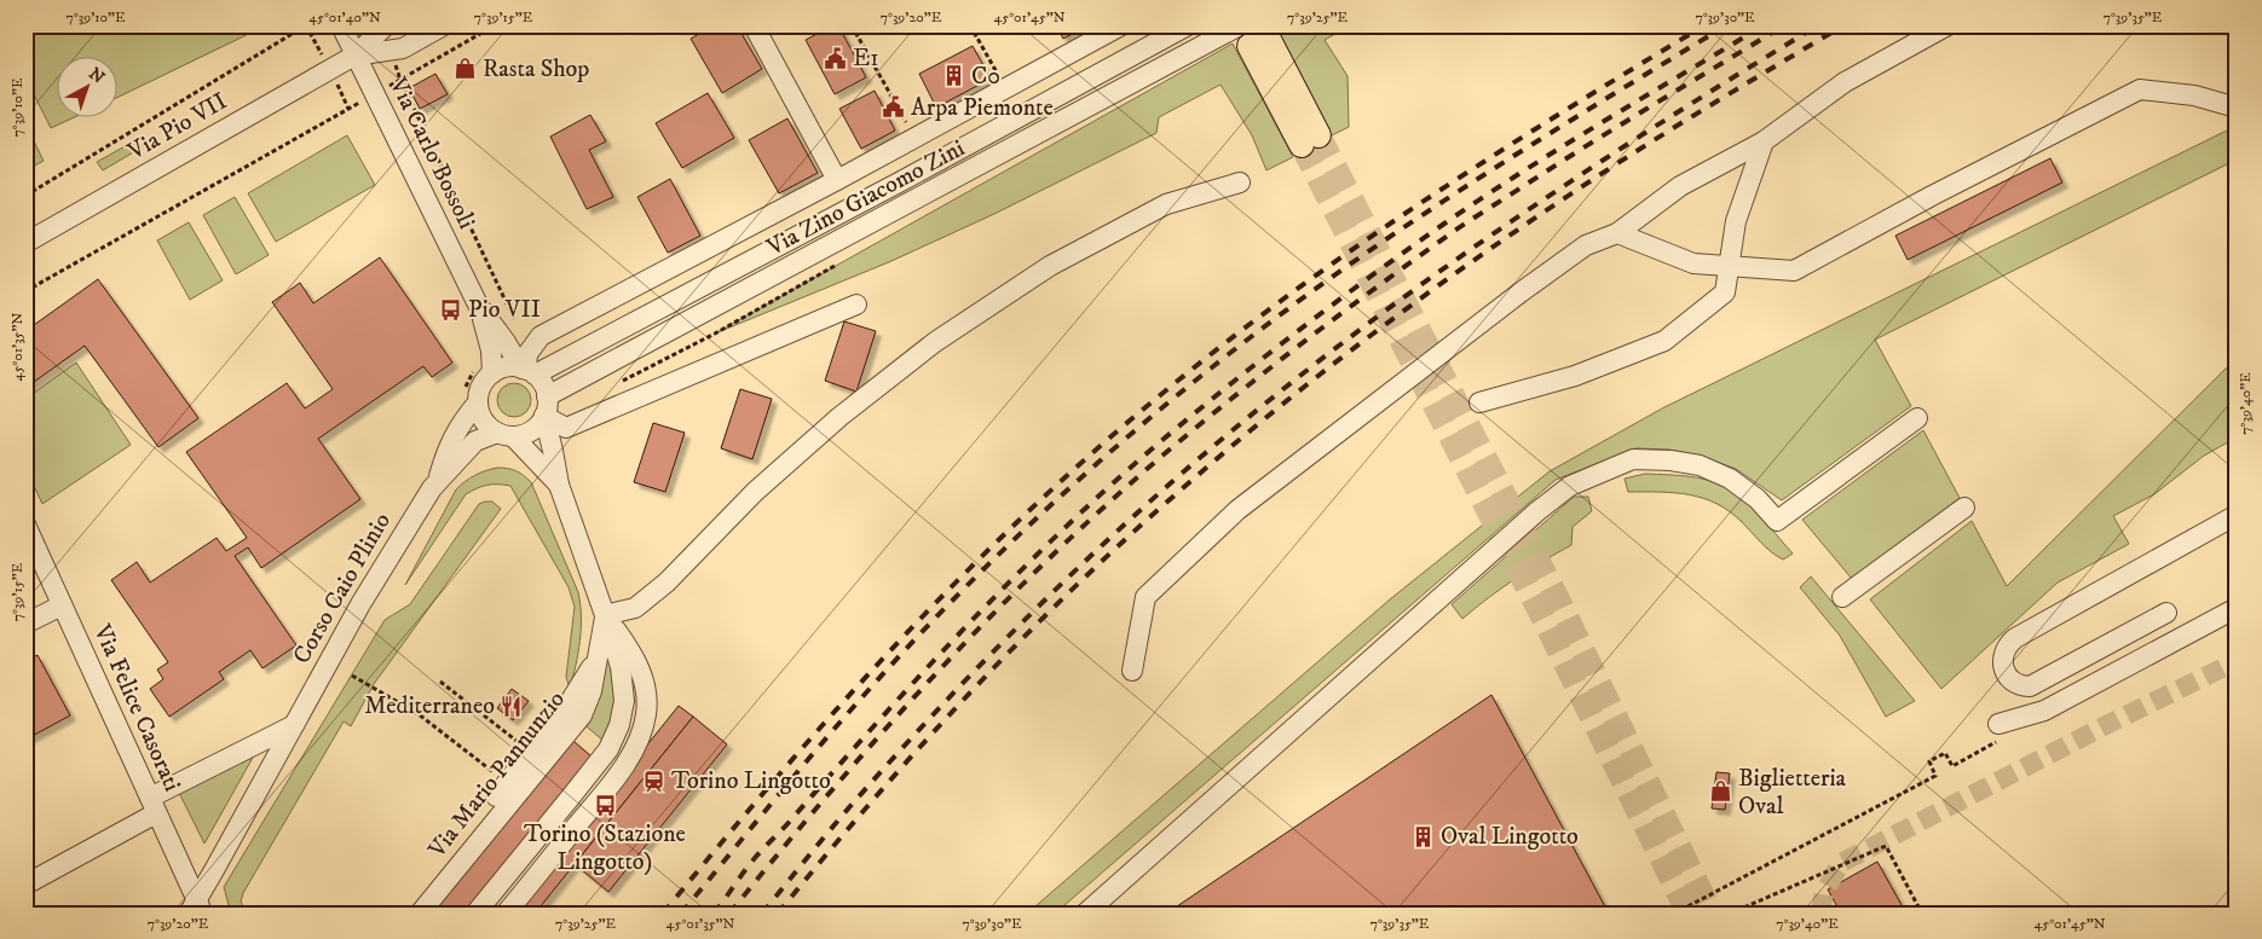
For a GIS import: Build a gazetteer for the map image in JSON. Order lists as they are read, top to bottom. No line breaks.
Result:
{"streets":{"street":["Via Pio VII","Via Carlo Bossoli","Via Zino Giacomo Zini","Corso Caio Plinio","Via Felice Casorati","Via Mario Pannunzio"]},"crossings":[["Via Pio VII","Via Carlo Bossoli"],["Via Carlo Bossoli","Via Zino Giacomo Zini"],["Via Carlo Bossoli","Corso Caio Plinio"],["Via Zino Giacomo Zini","Corso Caio Plinio"],["Corso Caio Plinio","Via Felice Casorati"]],"places":{"public building":["E1","Arpa Piemonte"],"shop":["Rasta Shop","Biglietteria Oval"],"building":["C0","Oval Lingotto"],"bus stop":["Pio VII","Torino (Stazione Lingotto)"],"restaurant":["Mediterraneo"],"station":["Torino Lingotto"]},"north":"top right","coordinates":["7°39'10\"E","45°01'40\"N","7°39'15\"E","7°39'20\"E","45°01'45\"N","7°39'25\"E","7°39'30\"E","7°39'35\"E","45°01'35\"N","7°39'40\"E"]}
